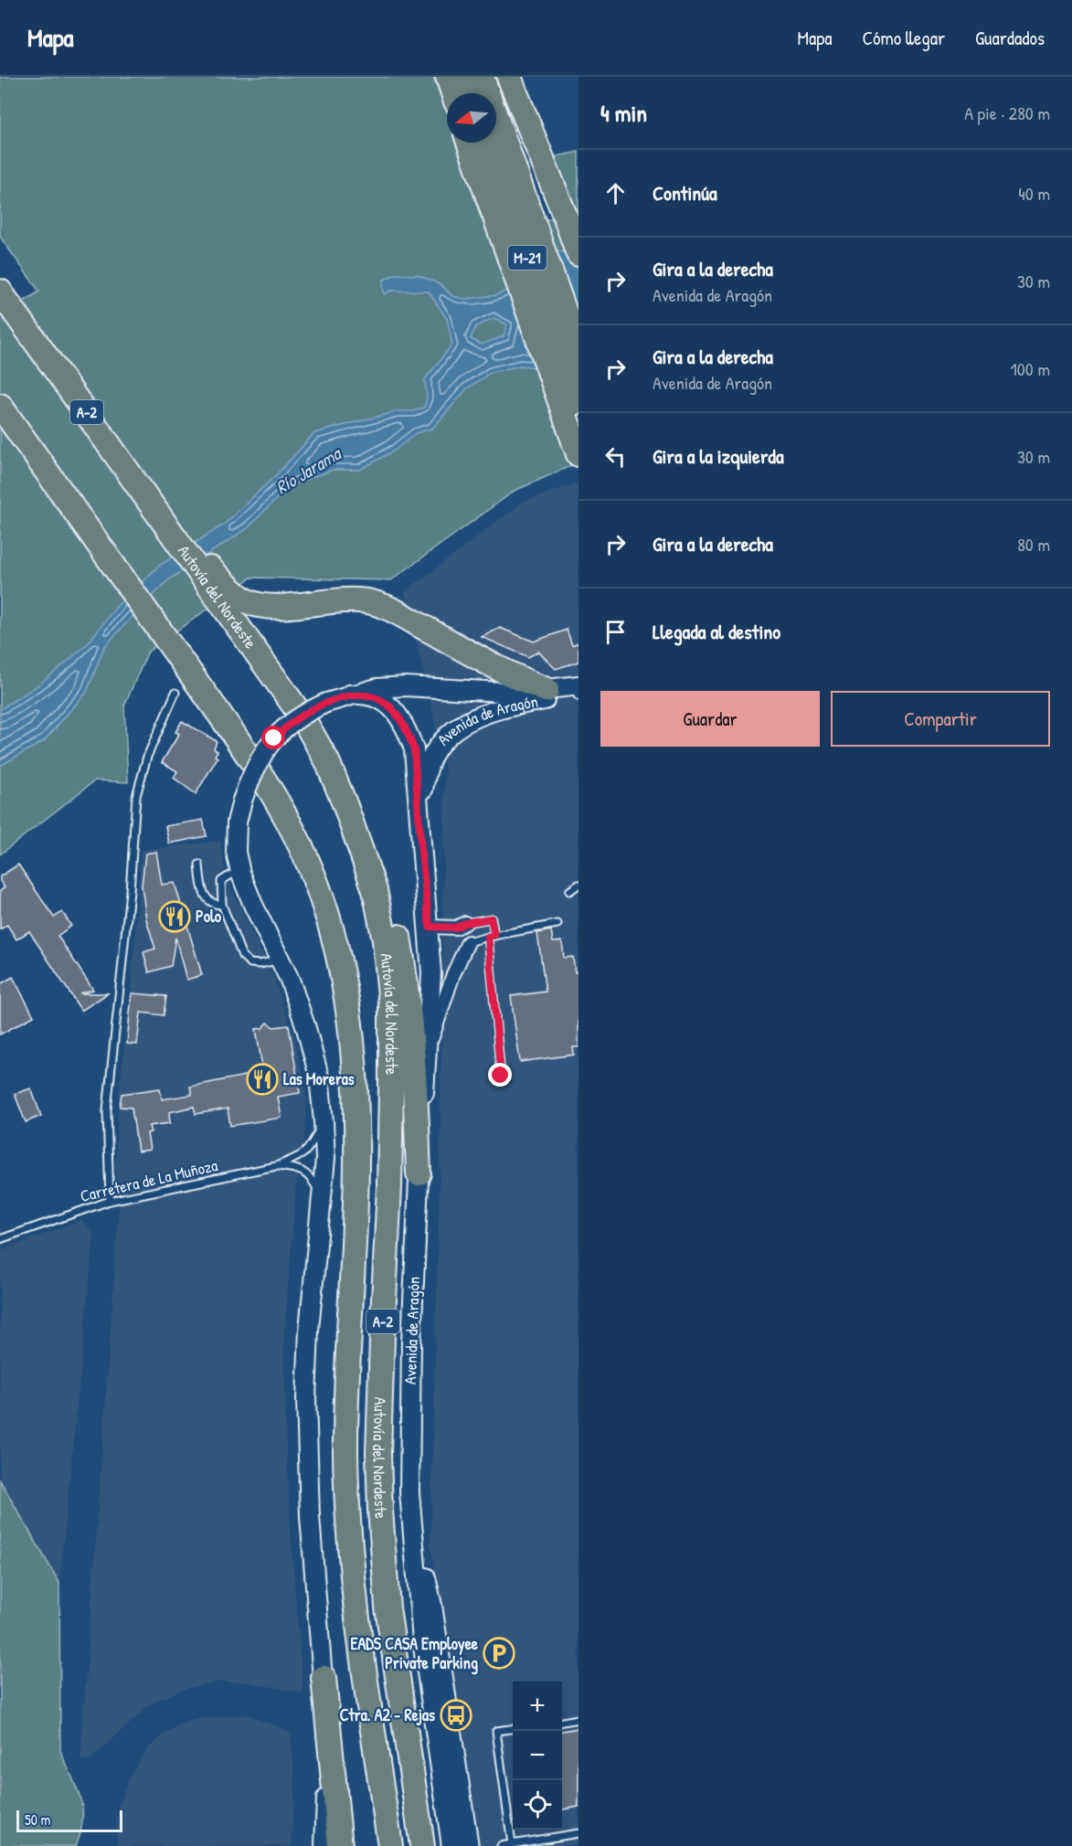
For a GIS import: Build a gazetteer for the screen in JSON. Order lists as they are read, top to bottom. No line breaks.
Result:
{"streets":{"highway":["M-21","A-2","Autovía del Nordeste"],"street":["Avenida de Aragón"],"lane":["Carretera de La Muñoza"]},"water":["Río Jarama"],"places":{"restaurant":["Polo","Las Moreras"],"parking":["EADS CASA Employee Private Parking"],"bus stop":["Ctra. A2 - Rejas"]},"scale_bar":"50 m","north":"left","page":{"header":"Mapa","nav":["Mapa","Cómo llegar","Guardados"],"heading":["4 min","A pie · 280 m"],"list":[["Continúa","40 m"],["Gira a la derecha","Avenida de Aragón","30 m"],["Gira a la derecha","Avenida de Aragón","100 m"],["Gira a la izquierda","30 m"],["Gira a la derecha","80 m"],"Llegada al destino"],"buttons":["Guardar","Compartir"],"map_buttons":["+","−"],"scale":"50 m"}}
